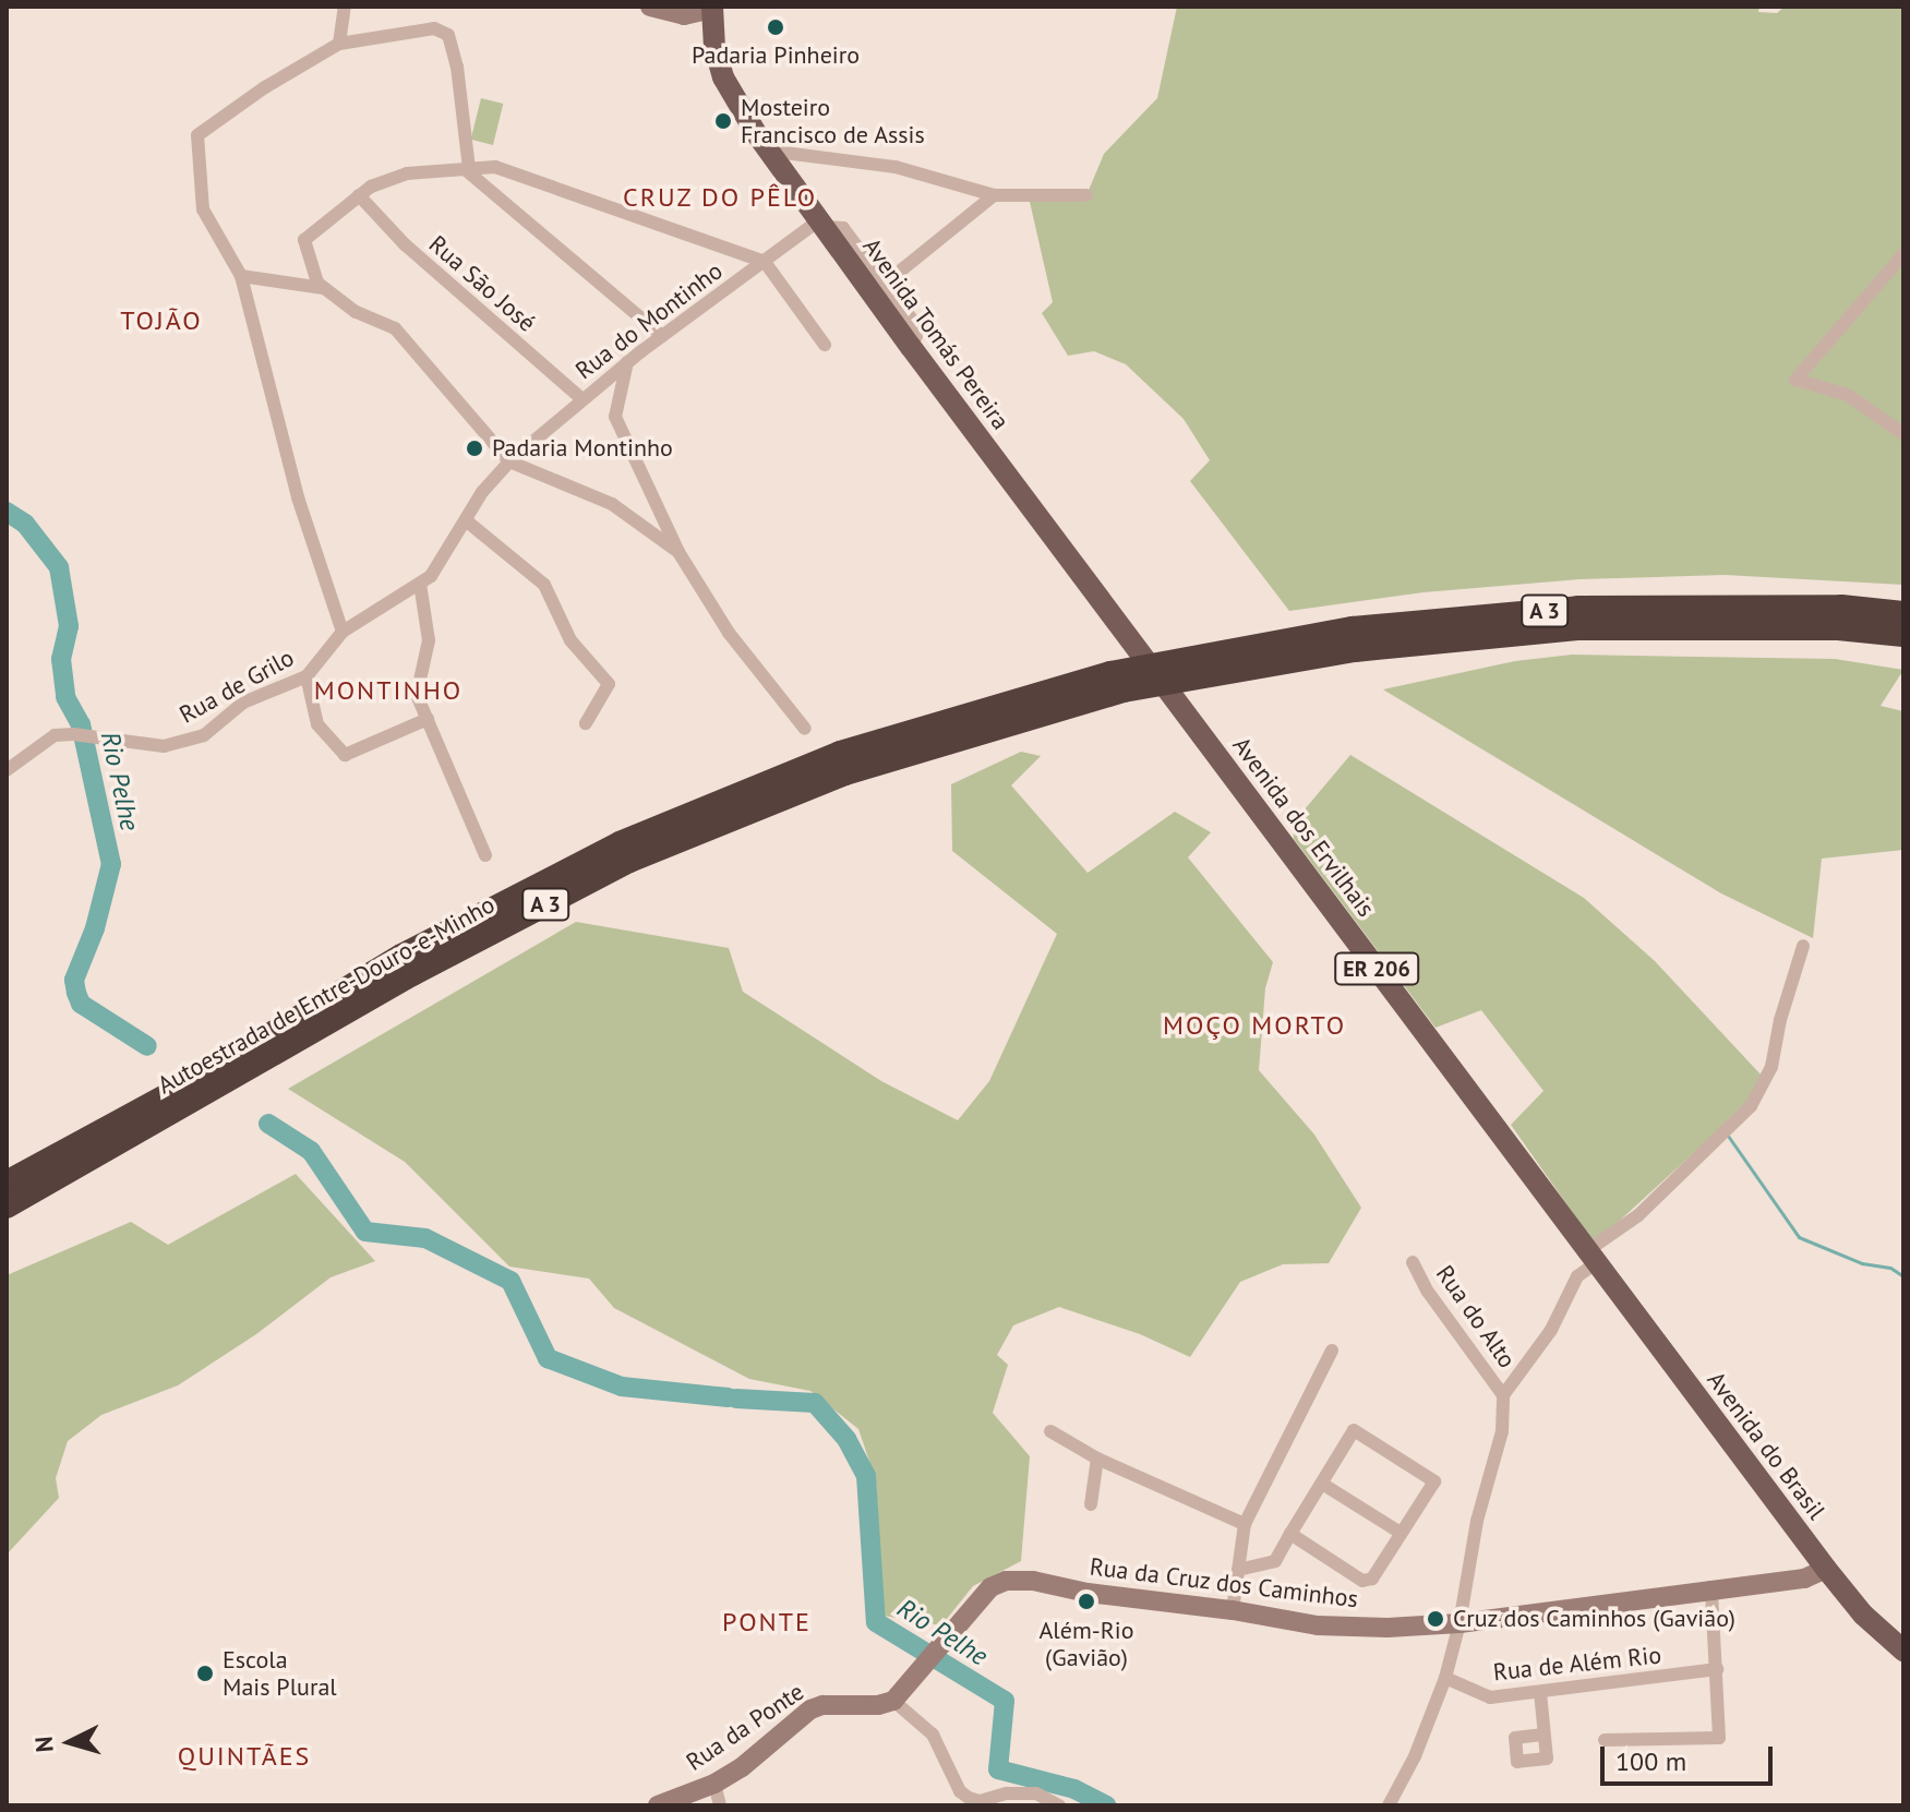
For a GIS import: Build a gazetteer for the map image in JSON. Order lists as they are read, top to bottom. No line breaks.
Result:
{"streets":{"highway":["A 3","Autoestrada de Entre-Douro-e-Minho"],"main road":["Avenida Tomás Pereira","Avenida dos Ervilhais","ER 206","Avenida do Brasil"],"street":["Rua São José","Rua do Montinho","Rua de Grilo","Rua do Alto","Rua da Cruz dos Caminhos","Rua de Além Rio","Rua da Ponte"]},"crossings":[["Rua São José","Rua do Montinho"],["Rua do Montinho","Avenida Tomás Pereira"],["Rua do Montinho","Rua de Grilo"],["Avenida Tomás Pereira","Avenida dos Ervilhais"],["Avenida dos Ervilhais","Avenida do Brasil"],["Avenida do Brasil","Rua da Cruz dos Caminhos"],["Rua da Cruz dos Caminhos","Rua da Ponte"]],"districts":["CRUZ DO PÊLO","TOJÃO","MONTINHO","MOÇO MORTO","PONTE","QUINTÃES"],"water":["Rio Pelhe"],"places":["Padaria Pinheiro","Mosteiro Francisco de Assis","Padaria Montinho","Além-Rio (Gavião)","Cruz dos Caminhos (Gavião)","Escola Mais Plural"],"scale_bar":"100 m","north":"left"}
